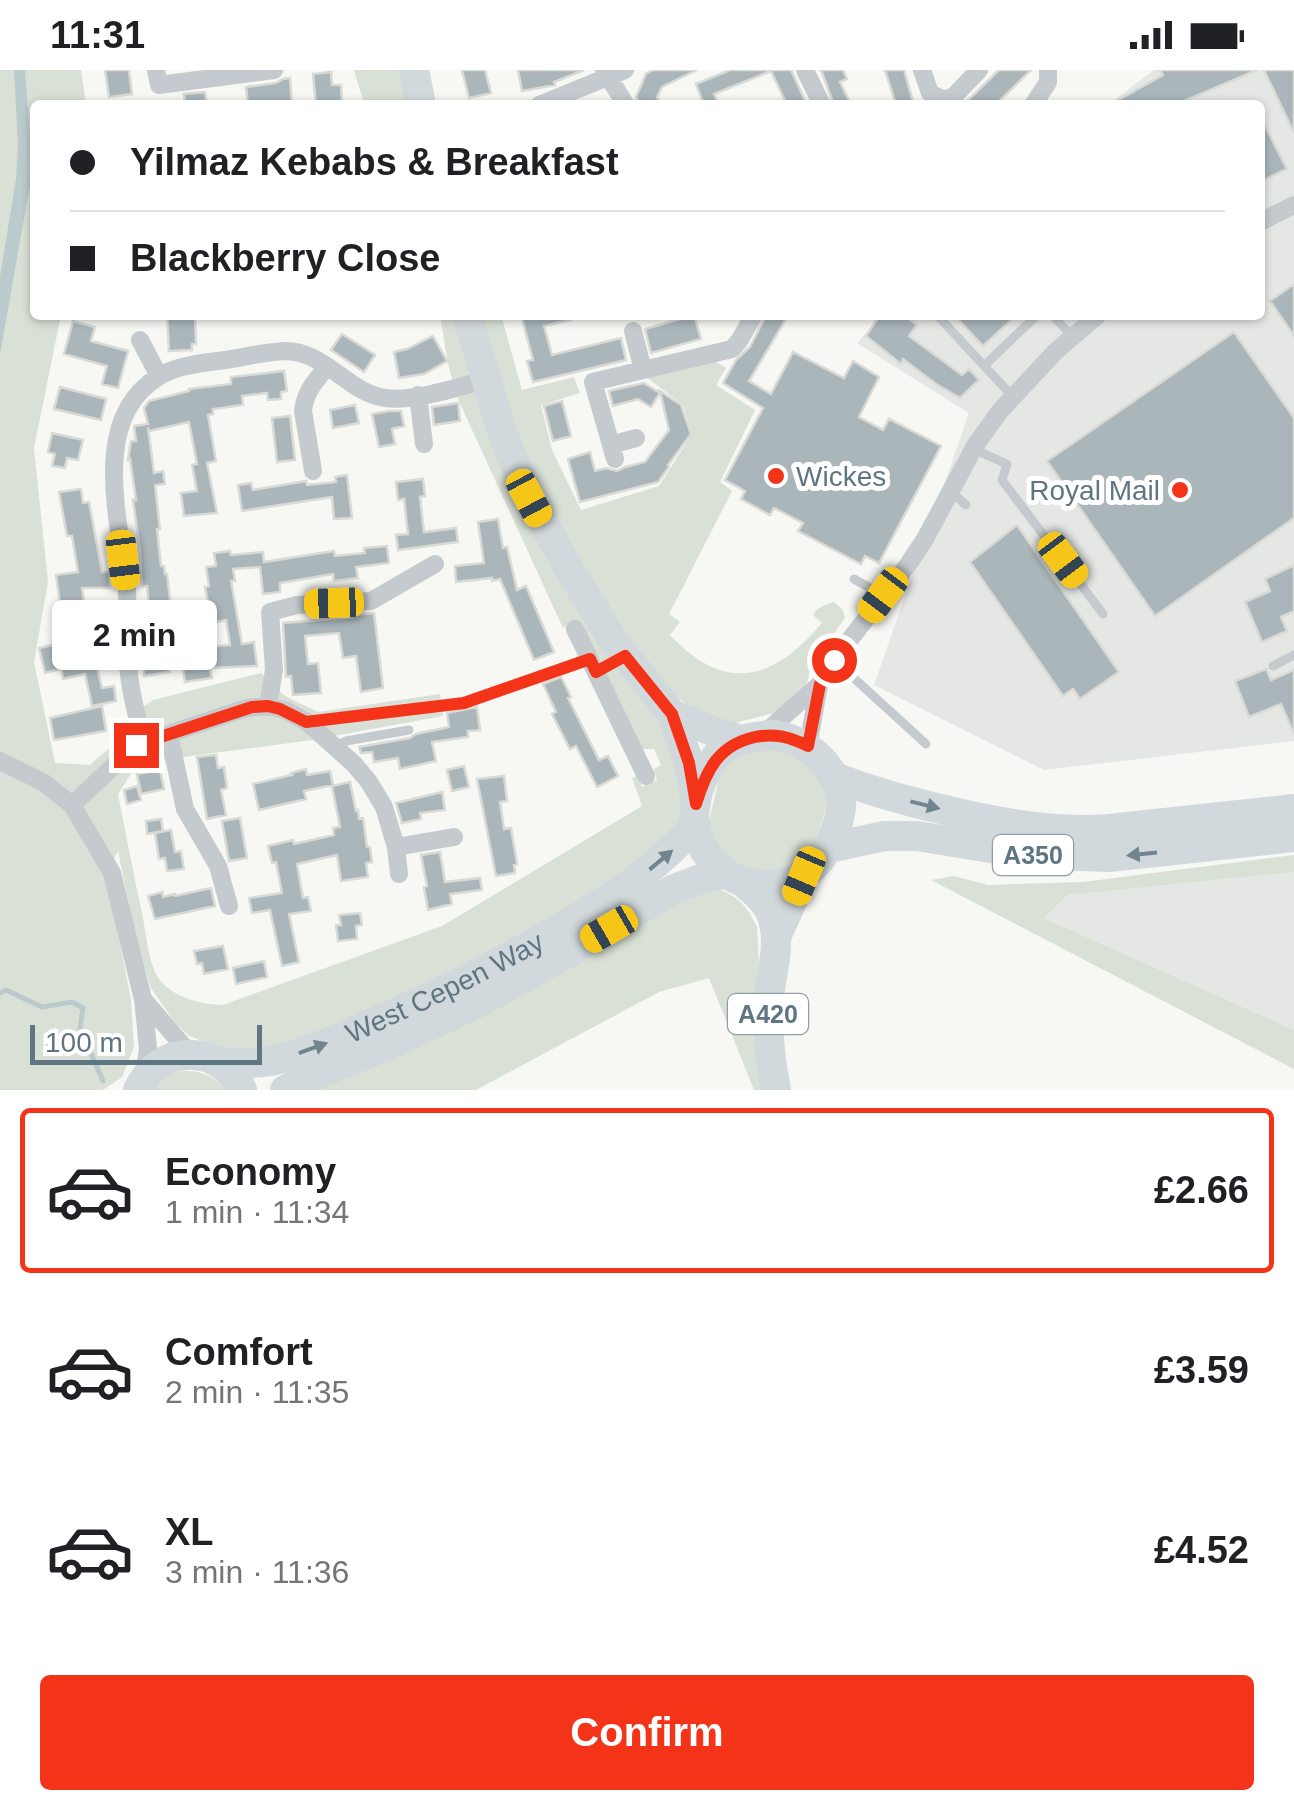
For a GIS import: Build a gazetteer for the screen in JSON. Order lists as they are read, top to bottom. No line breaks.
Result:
{"streets":{"main road":["A350","West Cepen Way","A420"]},"crossings":[["A350","West Cepen Way"],["A350","A420"],["West Cepen Way","A420"]],"places":["Wickes","Royal Mail"],"scale_bar":"100 m","page":{"status":"11:31","banner":["Yilmaz Kebabs & Breakfast","Blackberry Close"],"bubble":"2 min","scale":"100 m","list":[{"name":"Economy","note":"1 min · 11:34","value":"£2.66"},{"name":"Comfort","note":"2 min · 11:35","value":"£3.59"},{"name":"XL","note":"3 min · 11:36","value":"£4.52"}],"buttons":"Confirm"}}
